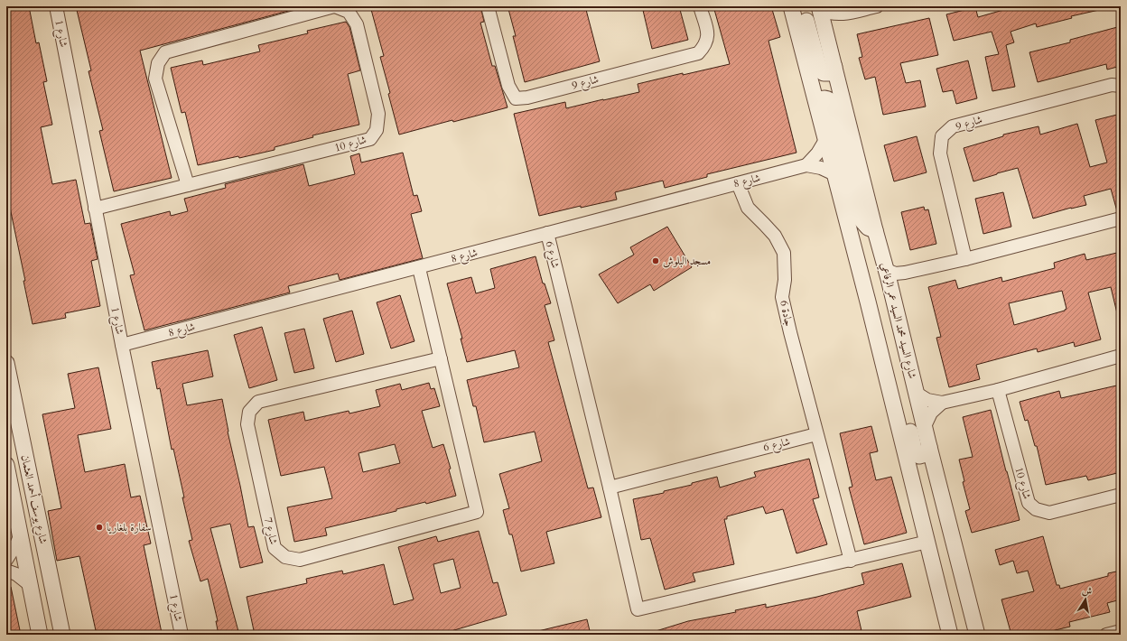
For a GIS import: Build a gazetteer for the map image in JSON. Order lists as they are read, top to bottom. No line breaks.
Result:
{"streets":{"street":["شارع 1","شارع 9","شارع 10","شارع 8","شارع 6","جادة 6","شارع السيد محمد السيد عمر الرفاعي","شارع يوسف أحمد العثمان","شارع 7"]},"crossings":[["شارع 1","شارع 10"],["شارع 1","شارع 8"],["شارع 8","شارع 6"],["شارع 8","جادة 6"],["شارع 8","شارع 7"],["شارع 6","جادة 6"]],"places":["مسجد البلوش","سفارة بلغاريا"],"north":"top"}
